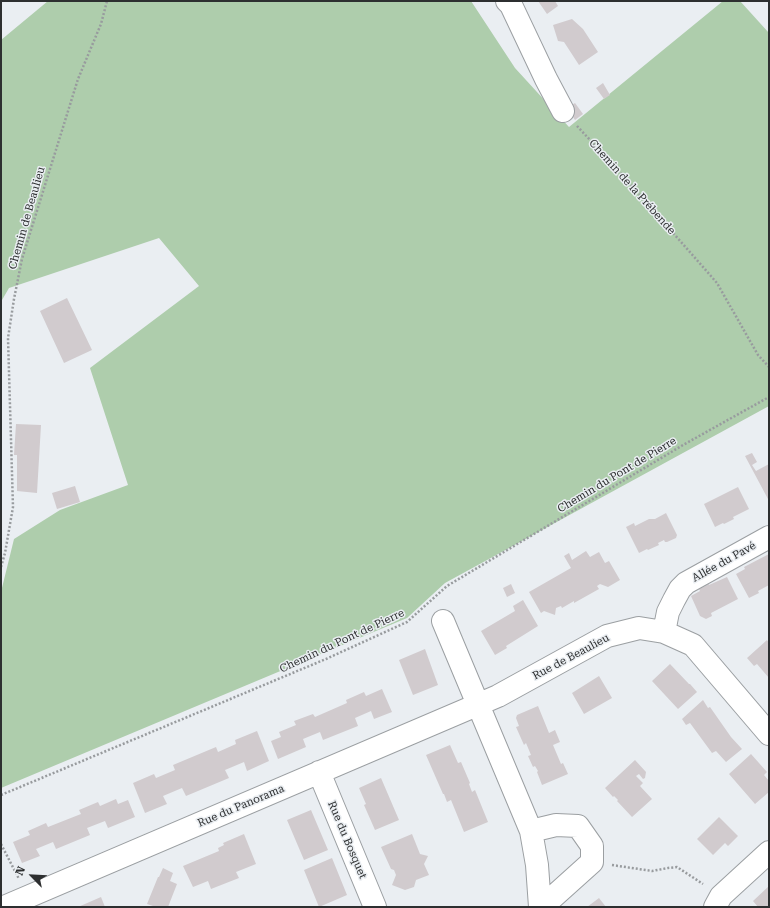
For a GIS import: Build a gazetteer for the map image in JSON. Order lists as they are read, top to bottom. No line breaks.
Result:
{"streets":{"street":["Allée du Pavé","Rue de Beaulieu","Rue du Panorama","Rue du Bosquet"],"path":["Chemin de la Prébende","Chemin de Beaulieu","Chemin du Pont de Pierre"]},"crossings":[["Allée du Pavé","Rue de Beaulieu"],["Rue de Beaulieu","Rue du Panorama"],["Rue du Panorama","Rue du Bosquet"]],"north":"top left"}
